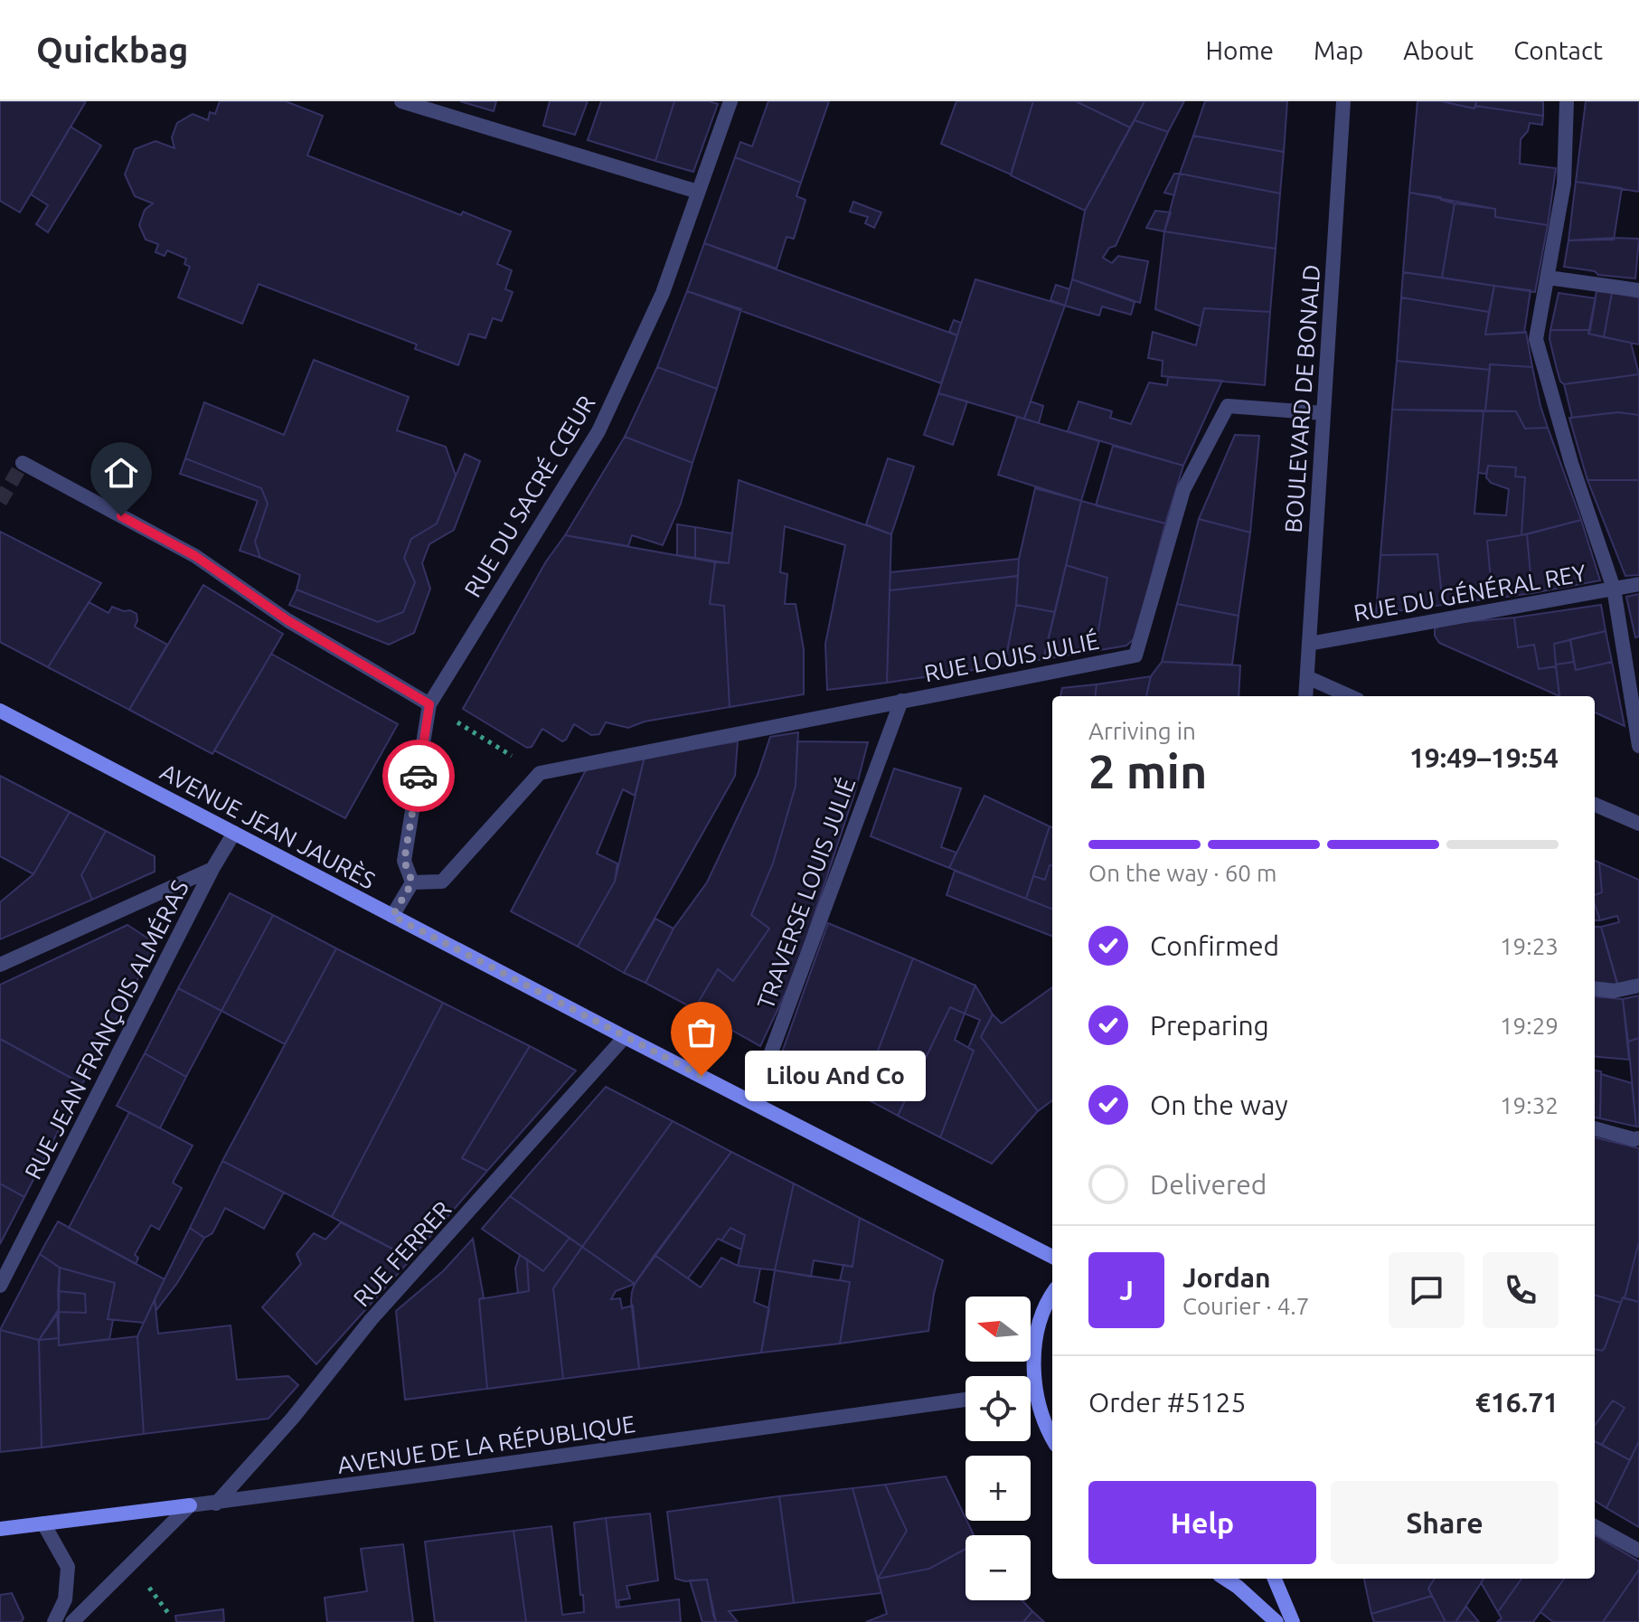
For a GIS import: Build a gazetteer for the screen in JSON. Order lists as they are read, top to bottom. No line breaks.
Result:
{"streets":{"main road":["AVENUE JEAN JAURÈS","AVENUE DE LA RÉPUBLIQUE"],"street":["BOULEVARD DE BONALD","RUE DU SACRÉ CŒUR","RUE DU GÉNÉRAL REY","RUE LOUIS JULIÉ","TRAVERSE LOUIS JULIÉ","RUE JEAN FRANÇOIS ALMÉRAS","RUE FERRER"]},"crossings":[["BOULEVARD DE BONALD","RUE DU GÉNÉRAL REY"],["BOULEVARD DE BONALD","RUE LOUIS JULIÉ"],["RUE LOUIS JULIÉ","TRAVERSE LOUIS JULIÉ"],["AVENUE JEAN JAURÈS","TRAVERSE LOUIS JULIÉ"],["AVENUE JEAN JAURÈS","RUE JEAN FRANÇOIS ALMÉRAS"],["AVENUE JEAN JAURÈS","RUE FERRER"],["RUE FERRER","AVENUE DE LA RÉPUBLIQUE"]],"places":["Lilou And Co"],"north":"left","page":{"header":"Quickbag","nav":["Home","Map","About","Contact"],"heading":["2 min","Arriving in","19:49–19:54"],"panel":["Jordan","Courier · 4.7","Order #5125","€16.71"],"bar":"On the way · 60 m","list":[["Confirmed","19:23"],["Preparing","19:29"],["On the way","19:32"],"Delivered"],"bubble":"Lilou And Co","round":"J","map_buttons":["+","−"],"buttons":["Help","Share"]}}
